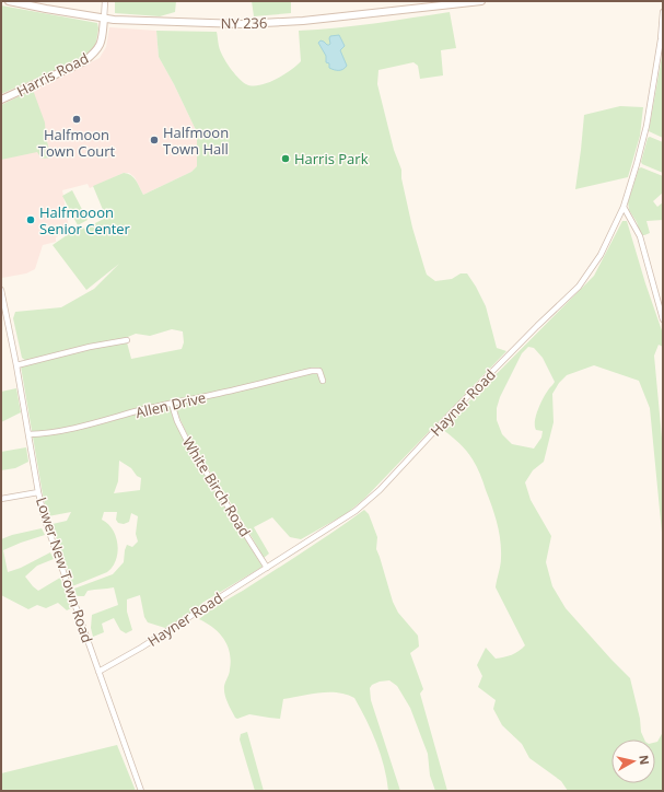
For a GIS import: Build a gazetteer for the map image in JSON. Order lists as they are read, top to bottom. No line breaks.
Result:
{"streets":{"main road":["NY 236","Harris Road"],"street":["Hayner Road","Allen Drive","White Birch Road","Lower New Town Road"]},"crossings":[["NY 236","Harris Road"],["Hayner Road","White Birch Road"],["Hayner Road","Lower New Town Road"],["Allen Drive","White Birch Road"],["Allen Drive","Lower New Town Road"]],"places":["Halfmoon Town Court","Halfmoon Town Hall","Harris Park","Halfmooon Senior Center"],"north":"right"}
